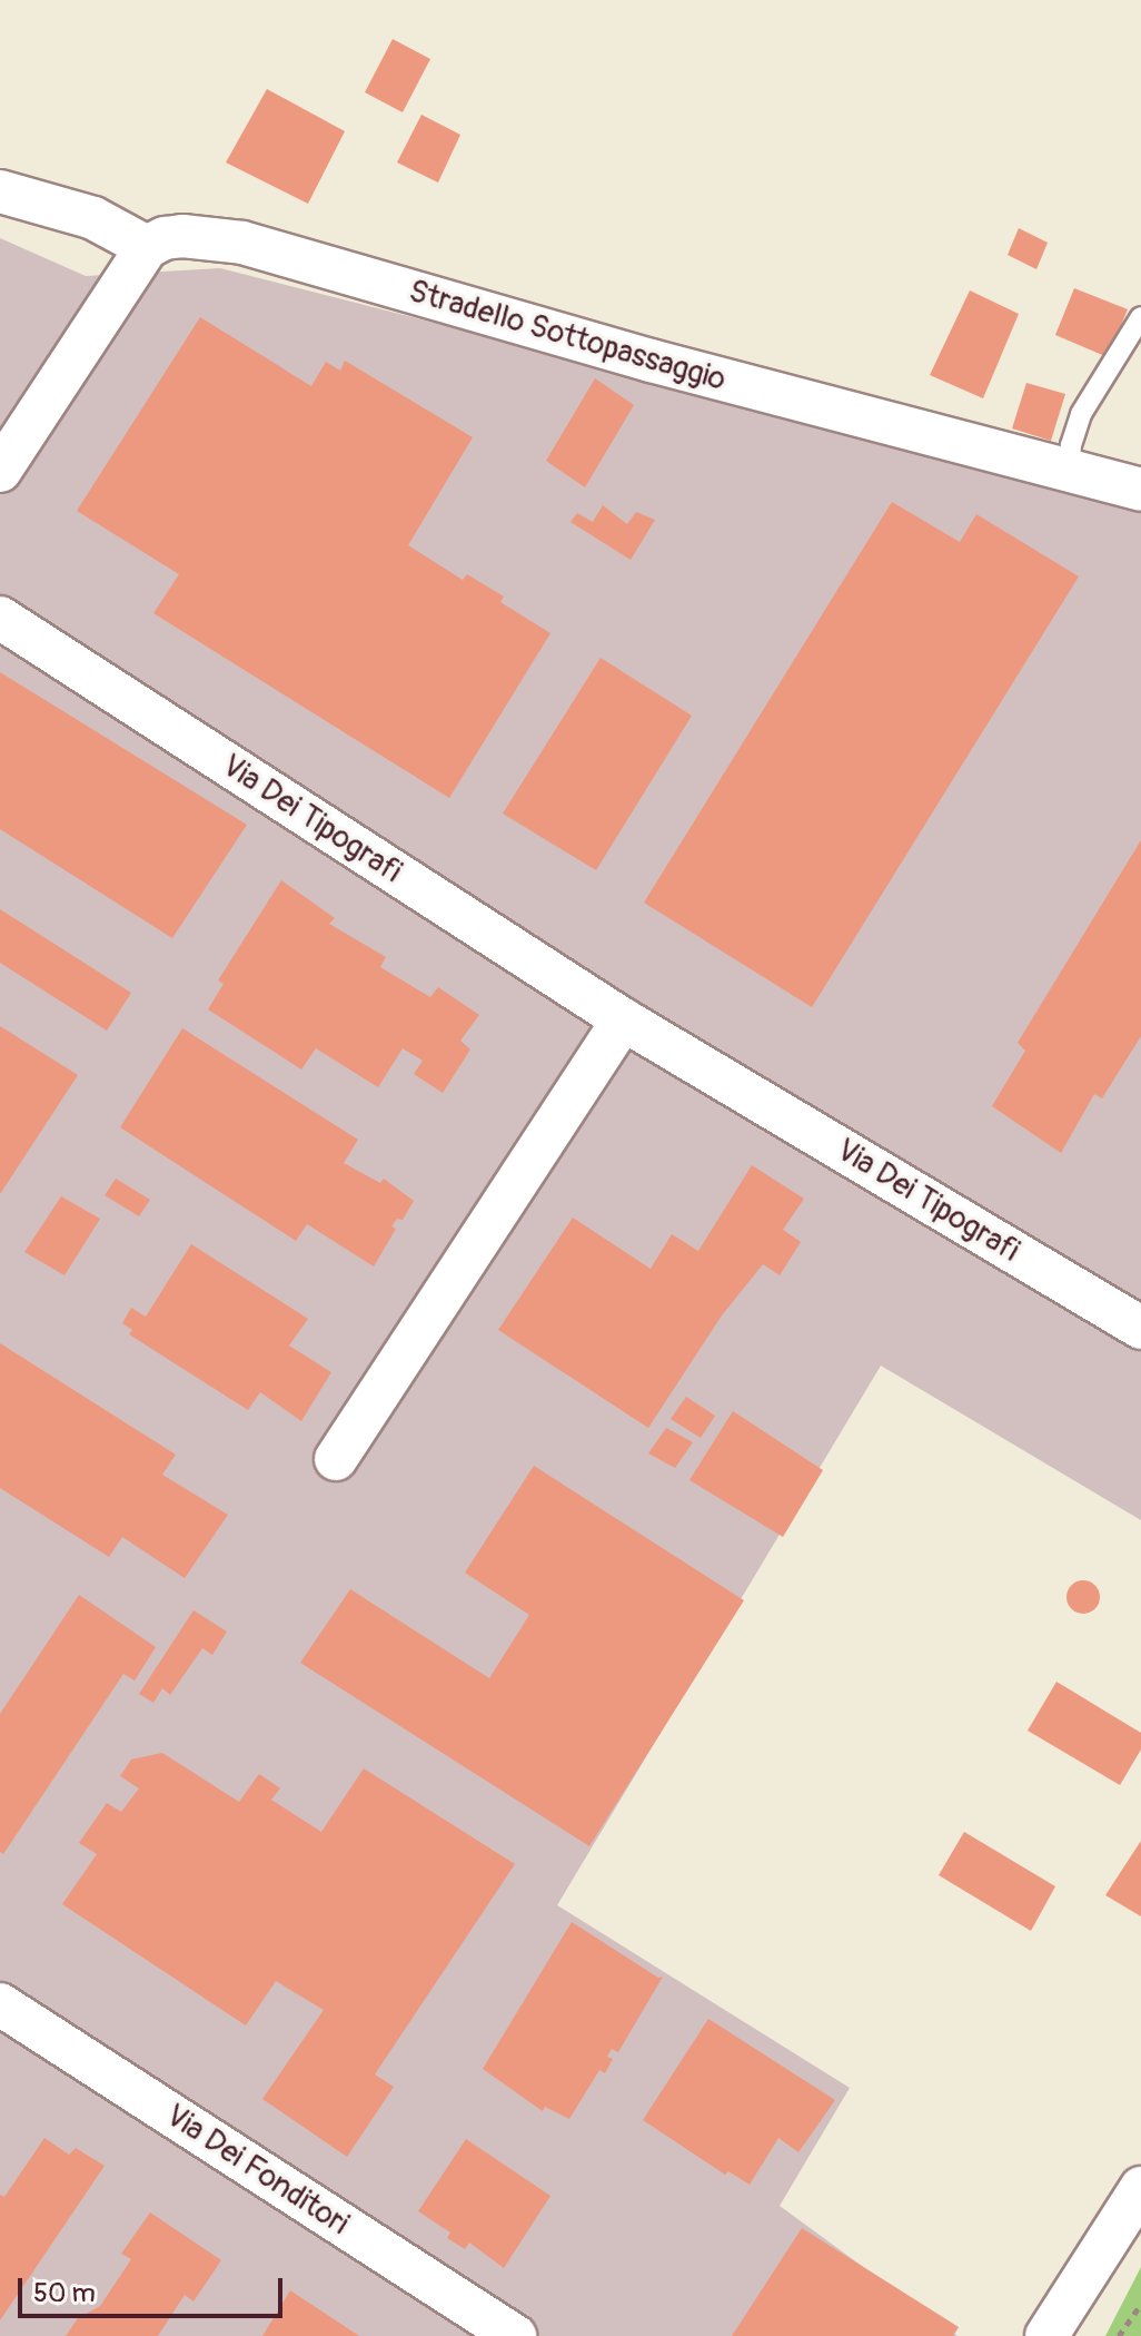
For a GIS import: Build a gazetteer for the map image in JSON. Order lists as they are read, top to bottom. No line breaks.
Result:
{"streets":{"street":["Stradello Sottopassaggio","Via Dei Tipografi","Via Dei Fonditori"]},"scale_bar":"50 m"}
